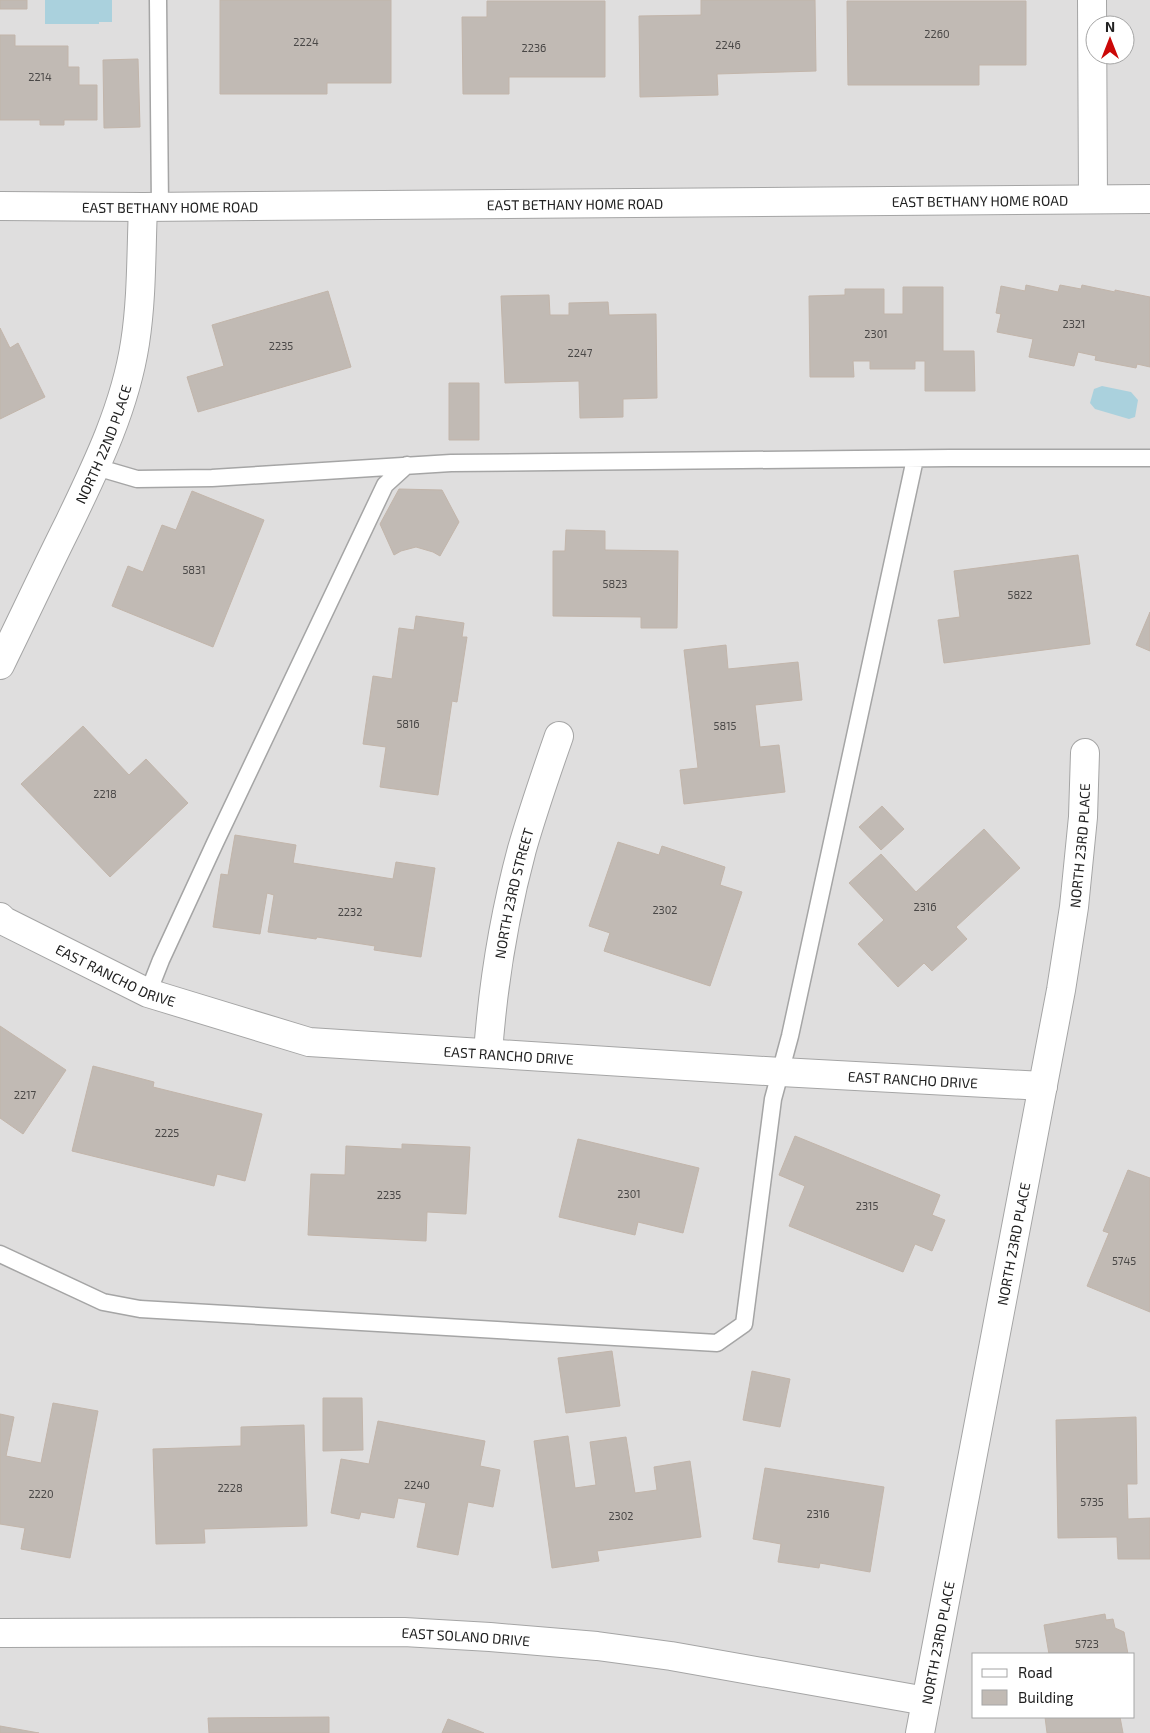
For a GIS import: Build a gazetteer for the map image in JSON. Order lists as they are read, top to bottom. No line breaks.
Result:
{"streets":{"street":["EAST BETHANY HOME ROAD","NORTH 22ND PLACE","NORTH 23RD PLACE","NORTH 23RD STREET","EAST RANCHO DRIVE","EAST SOLANO DRIVE"]},"crossings":[["EAST BETHANY HOME ROAD","NORTH 22ND PLACE"],["NORTH 23RD PLACE","EAST RANCHO DRIVE"],["NORTH 23RD PLACE","EAST SOLANO DRIVE"],["NORTH 23RD STREET","EAST RANCHO DRIVE"]],"house_numbers":["2260","2224","2246","2236","2214","2321","2301","2235","2247","5831","5823","5822","5816","5815","2218","2316","2302","2232","2217","2225","2301","2235","2315","5745","2240","2228","2220","5735","2316","2302","5723"],"legend":["Road","Building"],"north":"top"}
